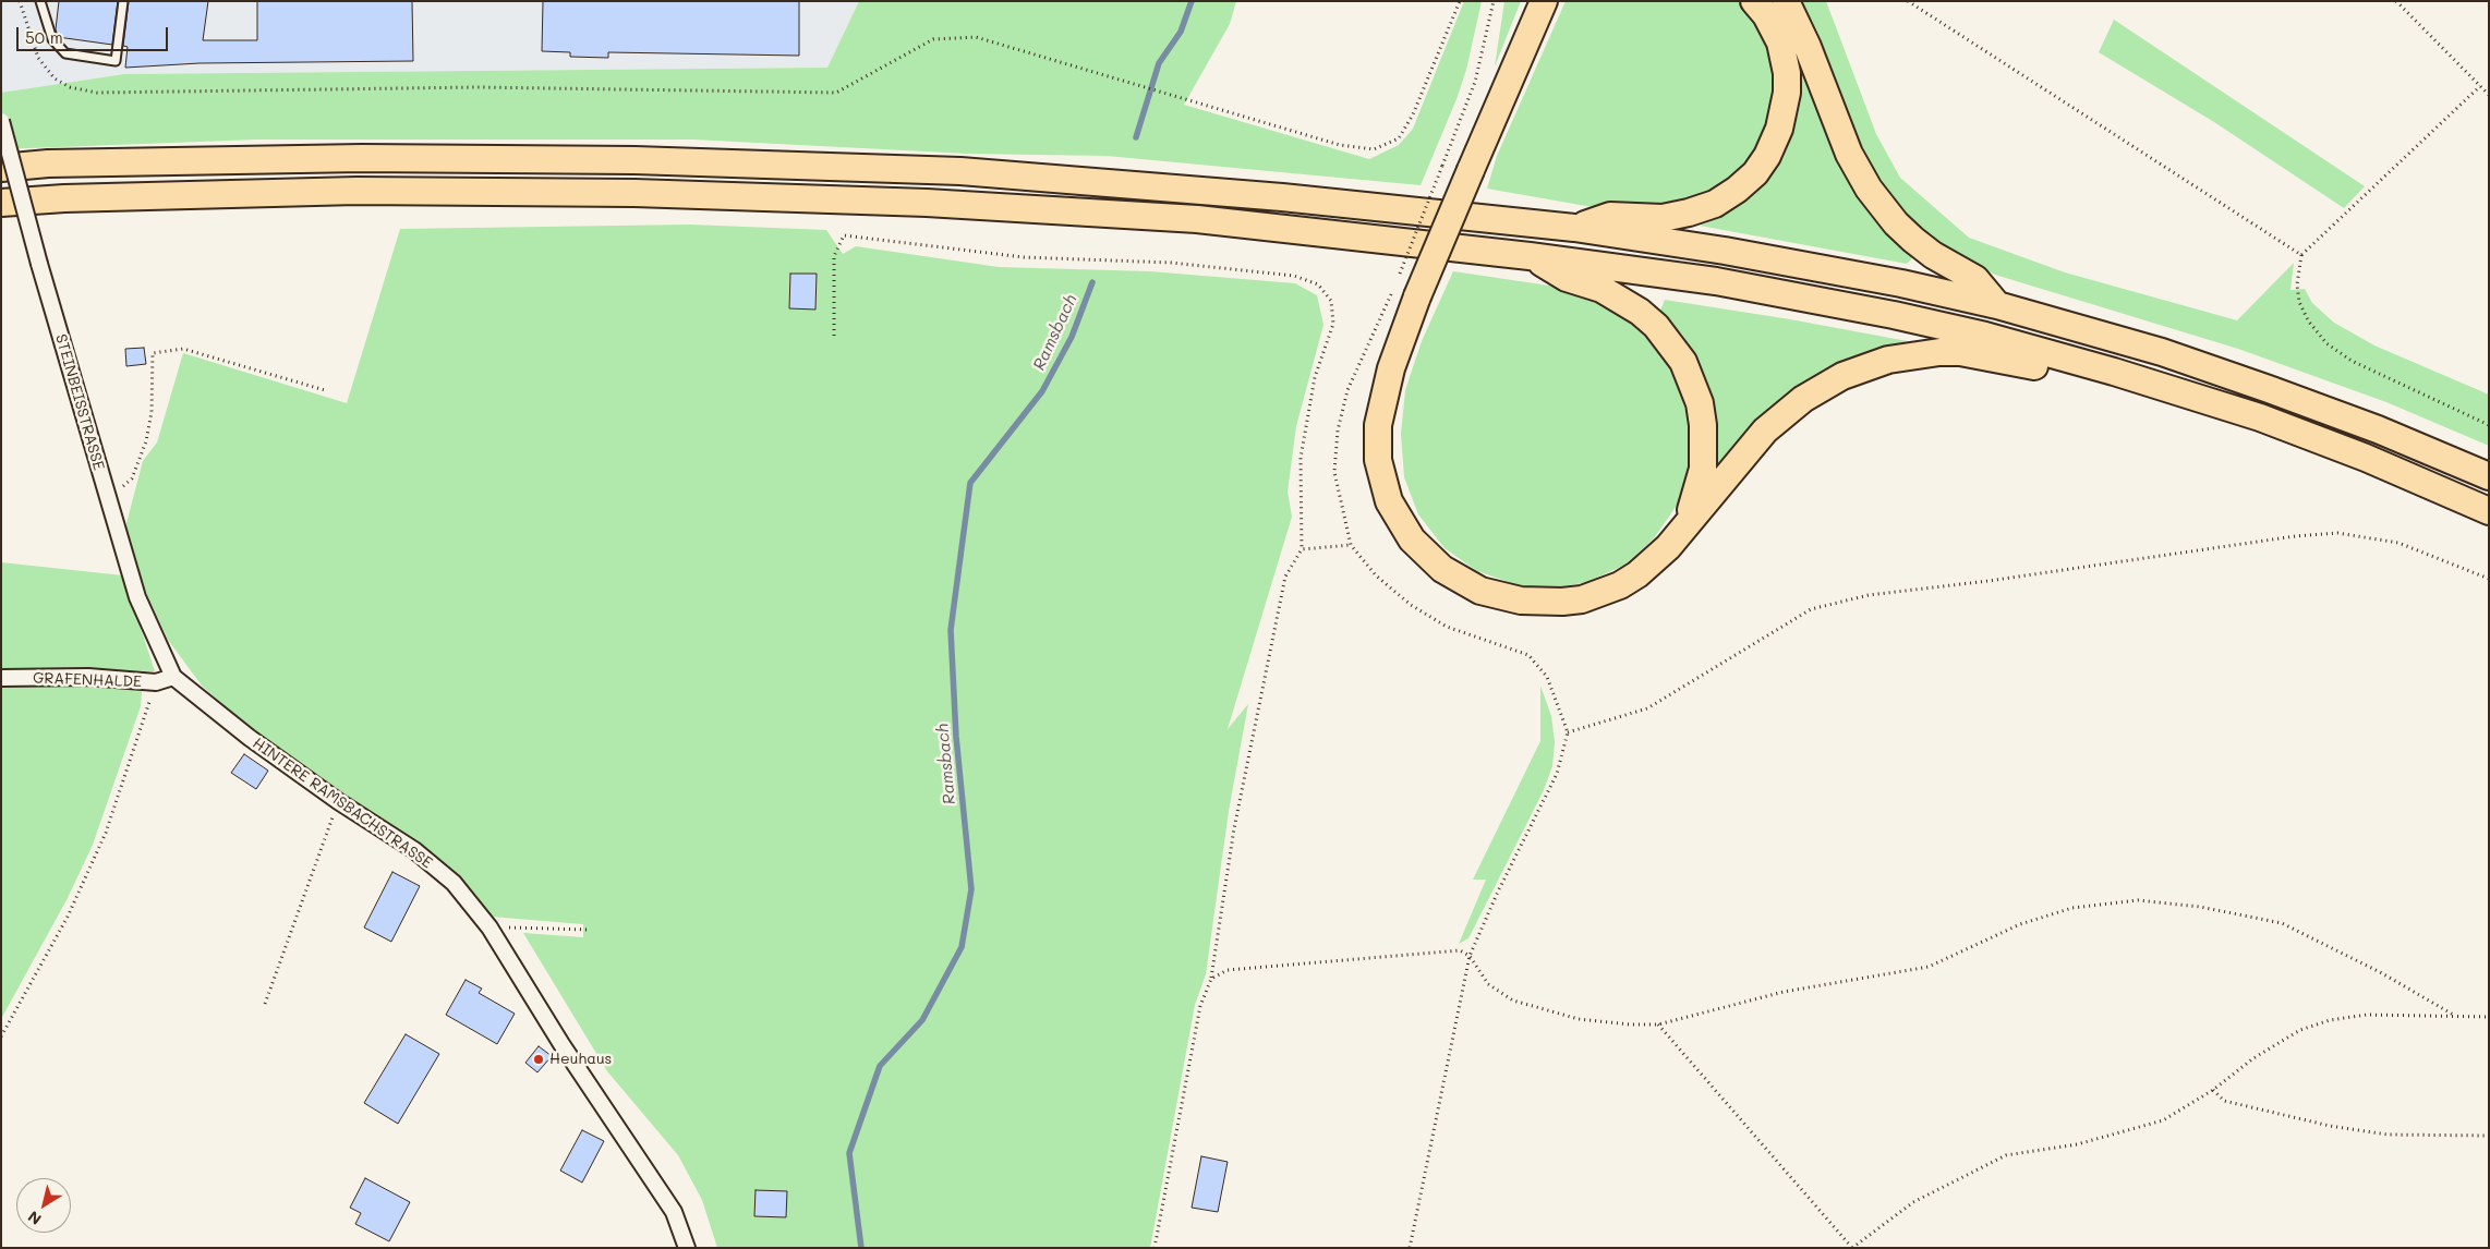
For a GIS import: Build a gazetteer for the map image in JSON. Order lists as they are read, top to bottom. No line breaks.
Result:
{"streets":{"street":["STEINBEISSTRASSE","GRAFENHALDE","HINTERE RAMSBACHSTRASSE"]},"crossings":[["STEINBEISSTRASSE","GRAFENHALDE"],["STEINBEISSTRASSE","HINTERE RAMSBACHSTRASSE"],["GRAFENHALDE","HINTERE RAMSBACHSTRASSE"]],"water":["Ramsbach"],"places":["Heuhaus"],"scale_bar":"50 m","north":"bottom left"}
